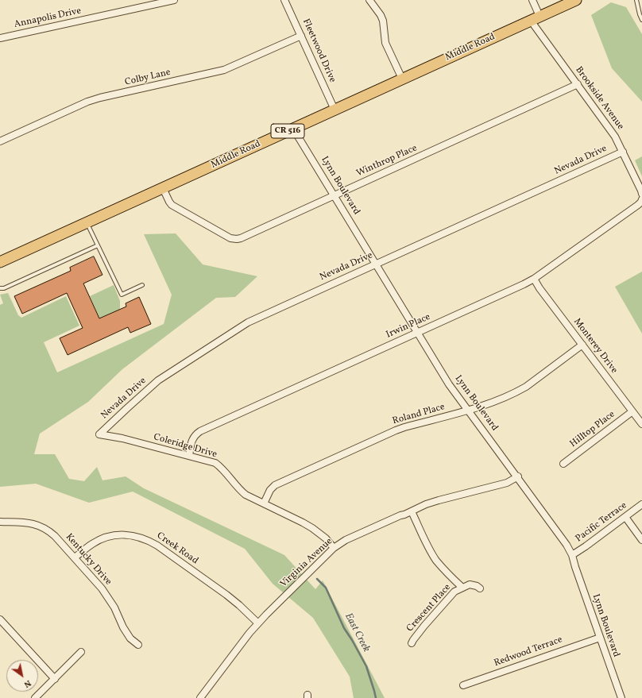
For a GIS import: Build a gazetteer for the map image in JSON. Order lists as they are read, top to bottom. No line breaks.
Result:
{"streets":{"main road":["Middle Road","CR 516"],"street":["Annapolis Drive","Fleetwood Drive","Colby Lane","Brookside Avenue","Nevada Drive","Winthrop Place","Lynn Boulevard","Irwin Place","Monterey Drive","Roland Place","Hilltop Place","Coleridge Drive","Pacific Terrace","Creek Road","Kentucky Drive","Virginia Avenue","Crescent Place","Redwood Terrace"]},"crossings":[["Middle Road","Fleetwood Drive"],["Middle Road","Brookside Avenue"],["Middle Road","Winthrop Place"],["Middle Road","Lynn Boulevard"],["Fleetwood Drive","Colby Lane"],["Brookside Avenue","Nevada Drive"],["Brookside Avenue","Winthrop Place"],["Nevada Drive","Lynn Boulevard"],["Nevada Drive","Coleridge Drive"],["Winthrop Place","Lynn Boulevard"],["Lynn Boulevard","Irwin Place"],["Lynn Boulevard","Roland Place"],["Lynn Boulevard","Pacific Terrace"],["Lynn Boulevard","Virginia Avenue"],["Lynn Boulevard","Redwood Terrace"],["Irwin Place","Monterey Drive"],["Irwin Place","Coleridge Drive"],["Monterey Drive","Roland Place"],["Monterey Drive","Hilltop Place"],["Roland Place","Coleridge Drive"],["Coleridge Drive","Virginia Avenue"],["Creek Road","Kentucky Drive"],["Creek Road","Virginia Avenue"],["Virginia Avenue","Crescent Place"]],"water":["East Creek"],"north":"bottom right"}
